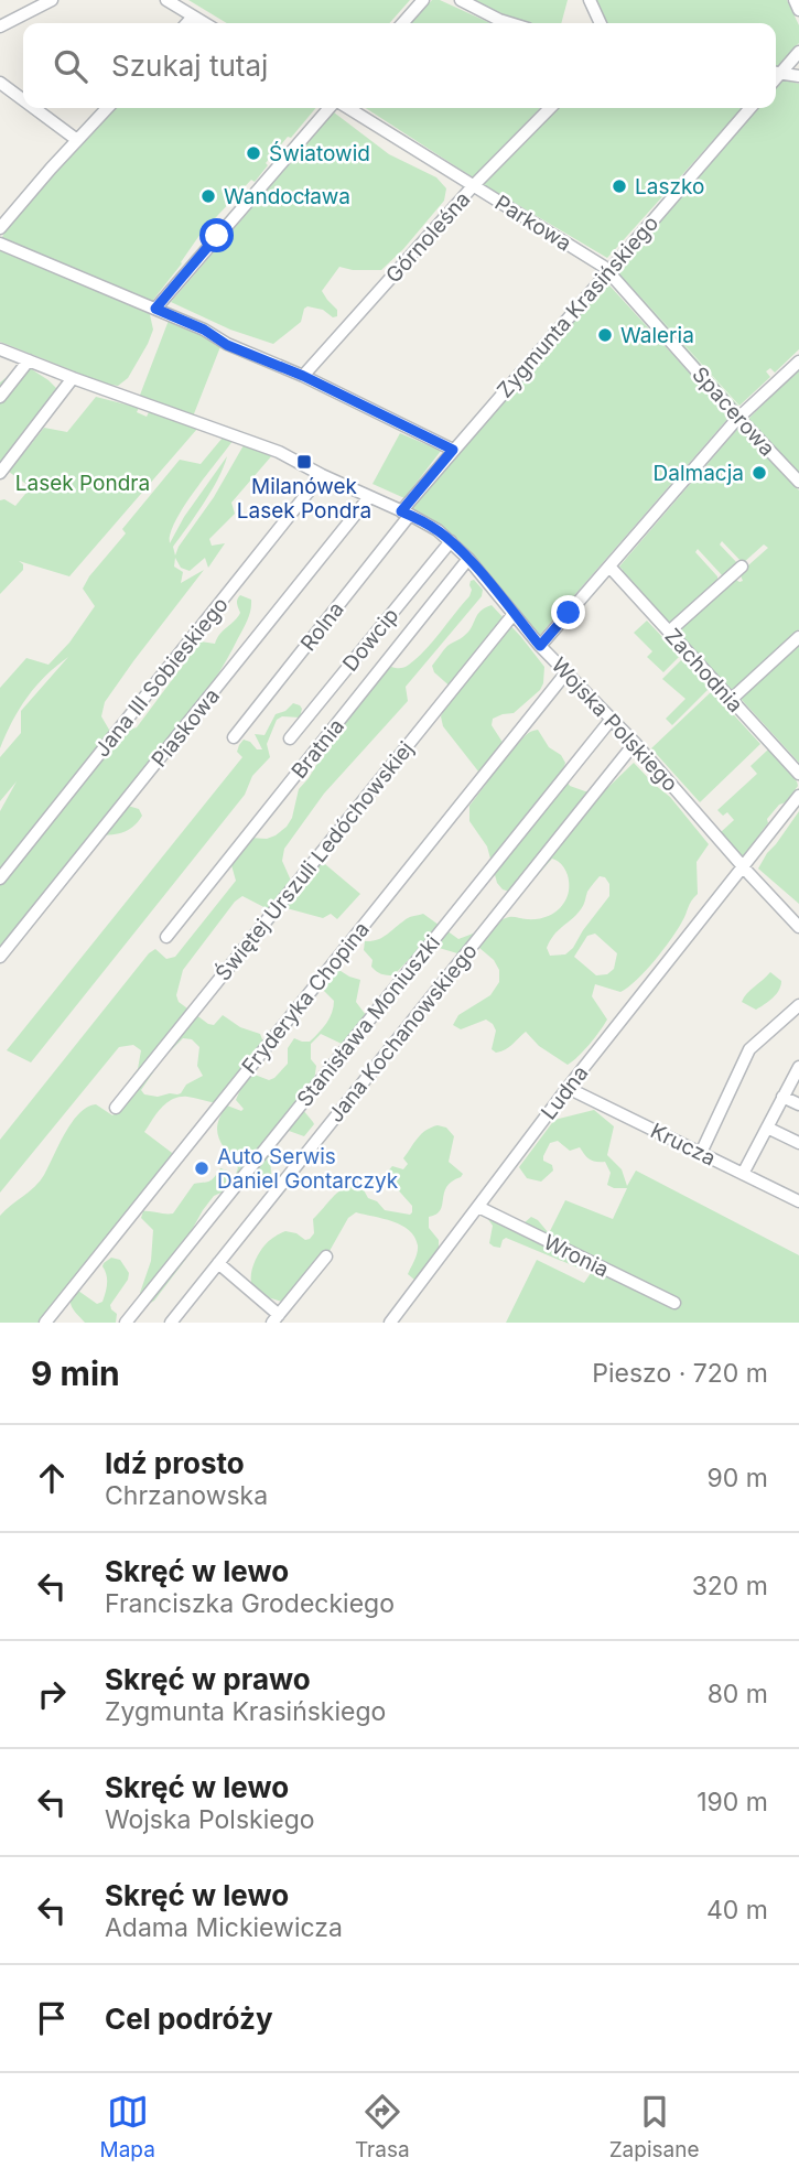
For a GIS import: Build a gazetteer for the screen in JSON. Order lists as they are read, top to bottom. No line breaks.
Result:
{"streets":{"street":["Parkowa","Górnoleśna","Zygmunta Krasińskiego","Spacerowa","Rolna","Dowcip","Zachodnia","Jana III Sobieskiego","Wojska Polskiego","Piaskowa","Bratnia","Świętej Urszuli Ledóchowskiej","Fryderyka Chopina","Stanisława Moniuszki","Jana Kochanowskiego","Ludna","Krucza","Wronia"]},"crossings":[["Parkowa","Górnoleśna"],["Parkowa","Zygmunta Krasińskiego"],["Parkowa","Spacerowa"],["Zygmunta Krasińskiego","Spacerowa"],["Zygmunta Krasińskiego","Rolna"],["Zygmunta Krasińskiego","Wojska Polskiego"],["Rolna","Wojska Polskiego"],["Dowcip","Wojska Polskiego"],["Jana III Sobieskiego","Wojska Polskiego"],["Wojska Polskiego","Piaskowa"],["Wojska Polskiego","Bratnia"],["Wojska Polskiego","Świętej Urszuli Ledóchowskiej"],["Wojska Polskiego","Fryderyka Chopina"],["Wojska Polskiego","Stanisława Moniuszki"],["Wojska Polskiego","Jana Kochanowskiego"],["Wojska Polskiego","Ludna"],["Ludna","Krucza"],["Ludna","Wronia"]],"parks":["Lasek Pondra"],"places":{"other":["Światowid","Laszko","Wandocława","Waleria","Dalmacja","Auto Serwis Daniel Gontarczyk"],"transit":["Milanówek Lasek Pondra"]},"page":{"search":"Szukaj tutaj","heading":["9 min","Pieszo · 720 m"],"list":[["Idź prosto","Chrzanowska","90 m"],["Skręć w lewo","Franciszka Grodeckiego","320 m"],["Skręć w prawo","Zygmunta Krasińskiego","80 m"],["Skręć w lewo","Wojska Polskiego","190 m"],["Skręć w lewo","Adama Mickiewicza","40 m"],"Cel podróży"],"nav":["Mapa","Trasa","Zapisane"]}}
